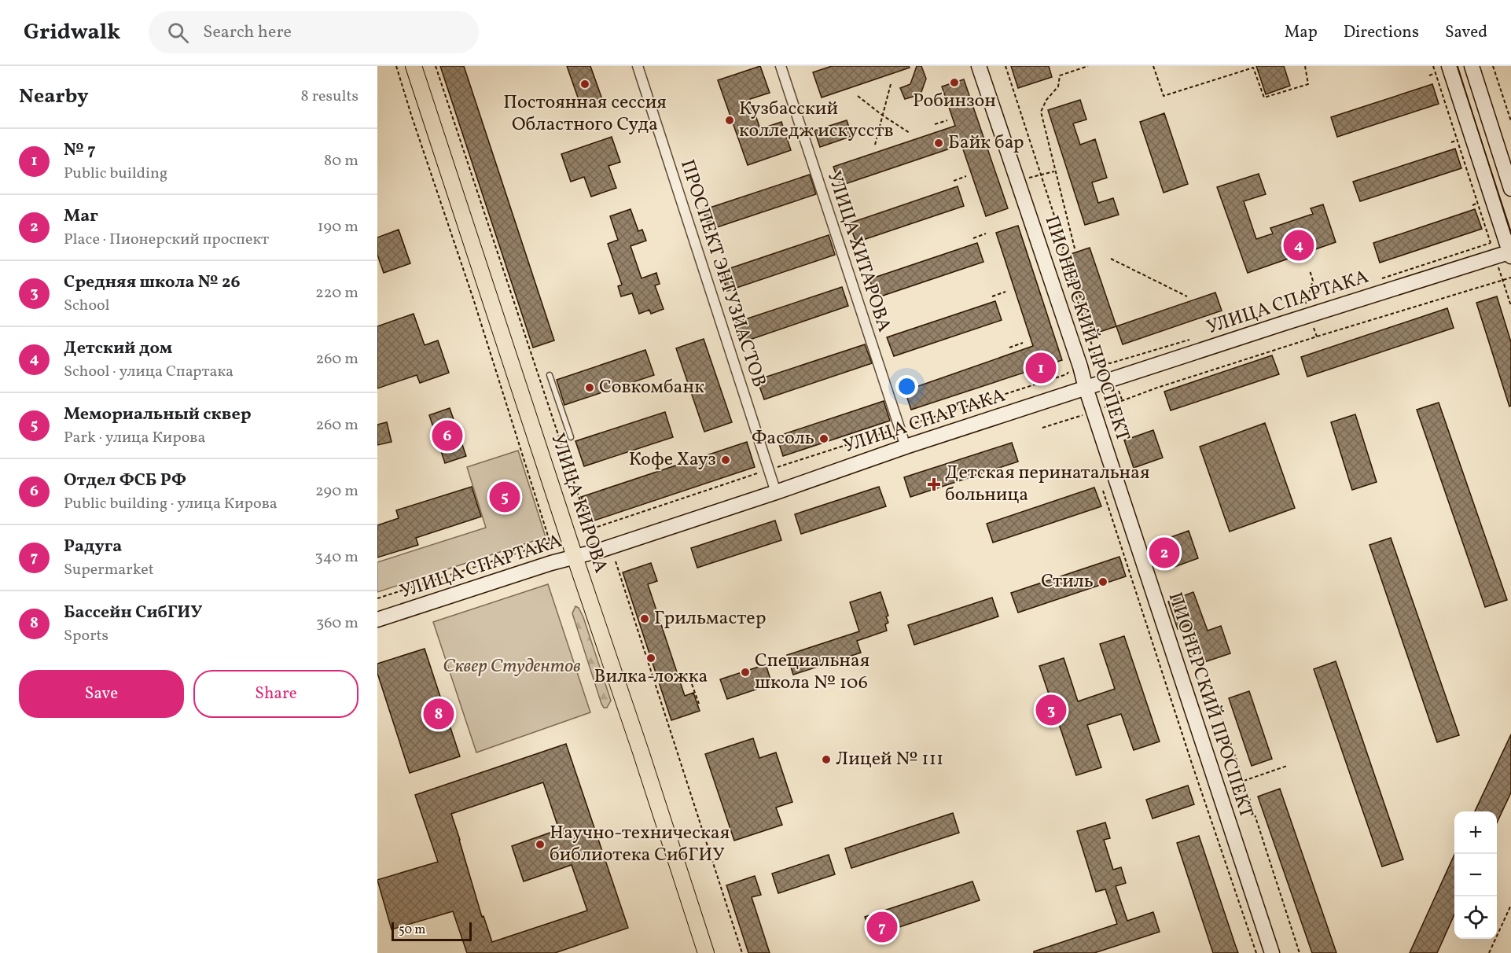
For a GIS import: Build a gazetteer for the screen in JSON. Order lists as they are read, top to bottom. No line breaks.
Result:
{"streets":{"main road":["УЛИЦА КИРОВА"],"street":["УЛИЦА ХИТАРОВА","ПРОСПЕКТ ЭНТУЗИАСТОВ","УЛИЦА СПАРТАКА","ПИОНЕРСКИЙ ПРОСПЕКТ"]},"crossings":[["УЛИЦА ХИТАРОВА","УЛИЦА СПАРТАКА"],["ПРОСПЕКТ ЭНТУЗИАСТОВ","УЛИЦА СПАРТАКА"],["УЛИЦА СПАРТАКА","ПИОНЕРСКИЙ ПРОСПЕКТ"],["УЛИЦА СПАРТАКА","УЛИЦА КИРОВА"]],"parks":["Сквер Студентов"],"places":{"other":["Робинзон","Постоянная сессия Областного Суда","Кузбасский колледж искусств","Байк бар","Совкомбанк","Фасоль","Кофе Хауз","Стиль","Грильмастер","Вилка-ложка","Специальная школа № 106","Лицей № 111","Научно-техническая библиотека СибГИУ"],"health":["Детская перинатальная больница"]},"scale_bar":"50 m","page":{"header":"Gridwalk","search":"Search here","nav":["Map","Directions","Saved"],"heading":["Nearby","8 results"],"list":[{"mark":"1","name":"№ 7","note":"Public building","value":"80 m"},{"mark":"2","name":"Маг","note":"Place · Пионерский проспект","value":"190 m"},{"mark":"3","name":"Средняя школа № 26","note":"School","value":"220 m"},{"mark":"4","name":"Детский дом","note":"School · улица Спартака","value":"260 m"},{"mark":"5","name":"Мемориальный сквер","note":"Park · улица Кирова","value":"260 m"},{"mark":"6","name":"Отдел ФСБ РФ","note":"Public building · улица Кирова","value":"290 m"},{"mark":"7","name":"Радуга","note":"Supermarket","value":"340 m"},{"mark":"8","name":"Бассейн СибГИУ","note":"Sports","value":"360 m"}],"pins":["4","1","6","5","2","3","8","7"],"buttons":["Save","Share"],"map_buttons":["+","−"],"scale":"50 m"}}
